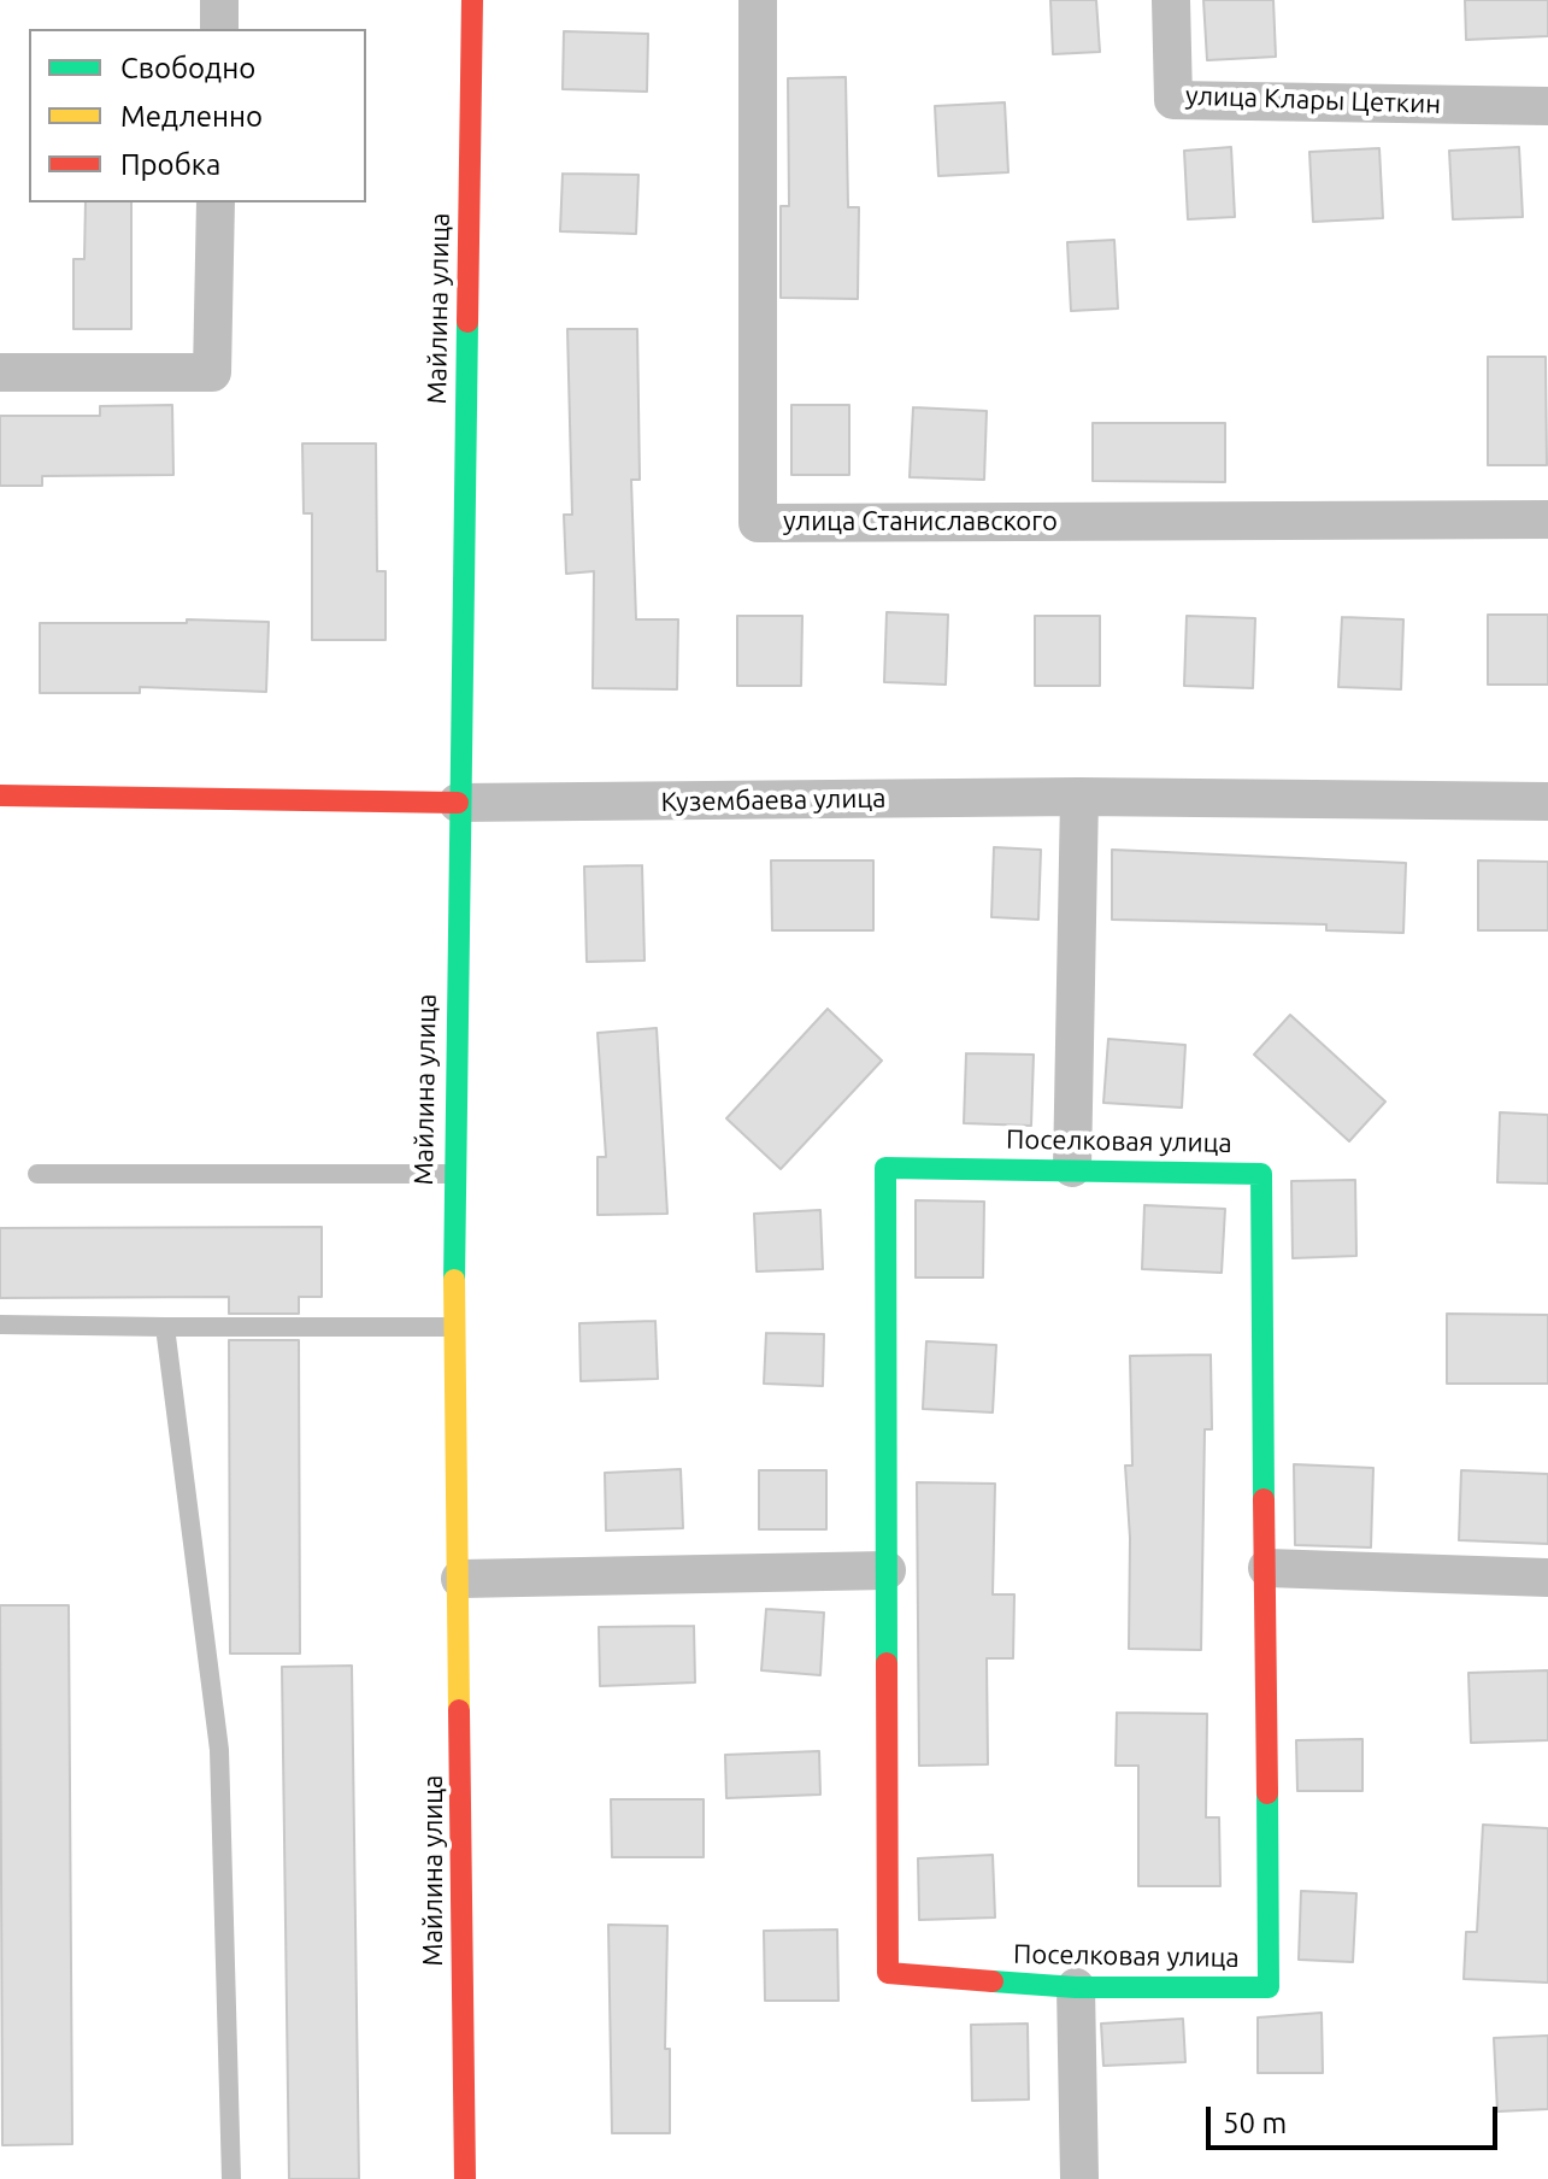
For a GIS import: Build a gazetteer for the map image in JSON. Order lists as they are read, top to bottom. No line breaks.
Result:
{"streets":{"street":["улица Клары Цеткин","Майлина улица","улица Станиславского","Кузембаева улица","Поселковая улица"]},"crossings":[["Майлина улица","Кузембаева улица"]],"legend":["Свободно","Медленно","Пробка"],"scale_bar":"50 m"}
